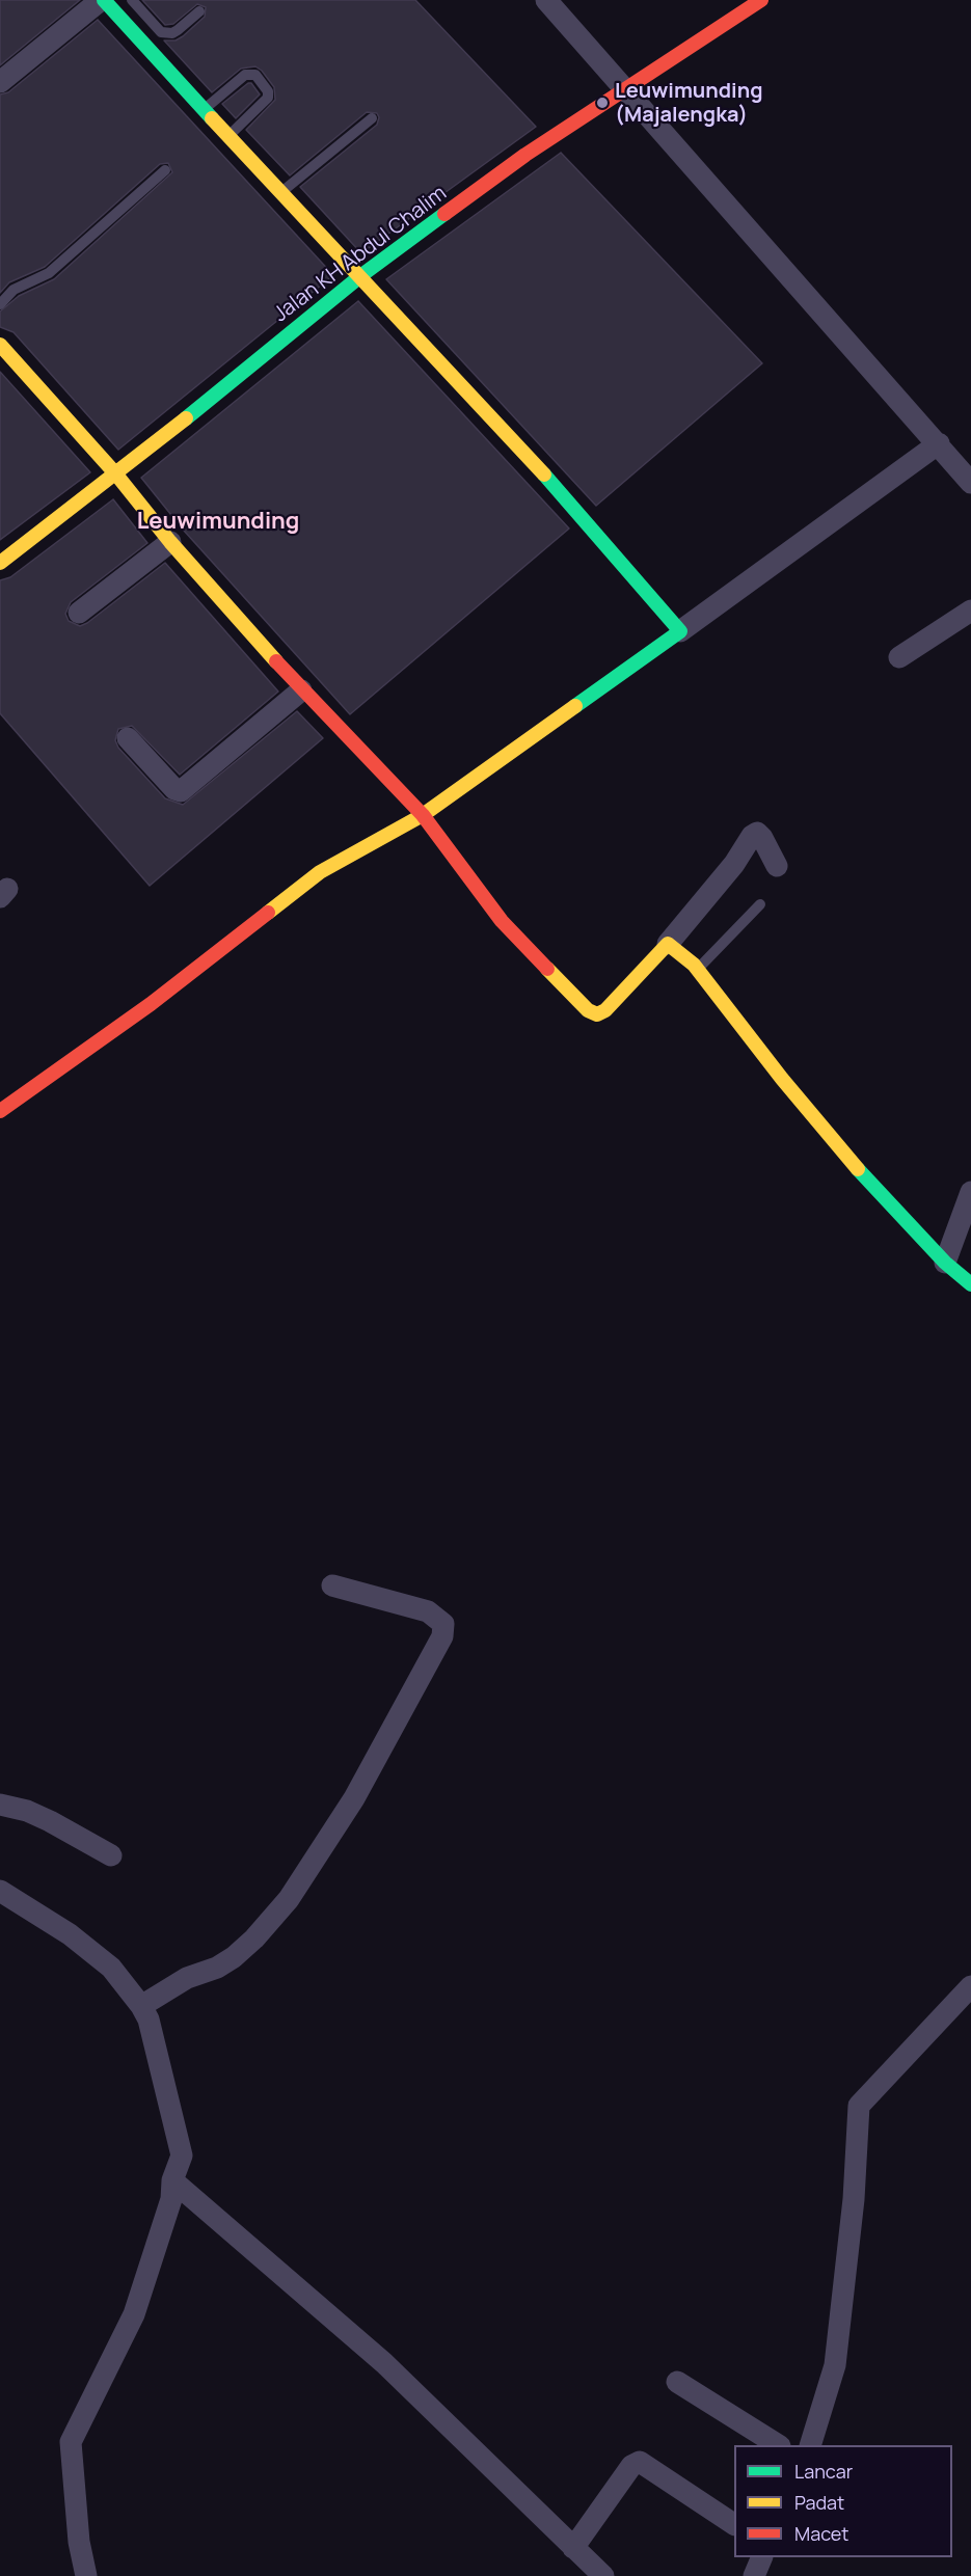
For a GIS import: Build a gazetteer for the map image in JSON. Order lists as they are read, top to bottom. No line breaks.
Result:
{"streets":{"street":["Jalan KH Abdul Chalim"]},"districts":["Leuwimunding"],"places":["Leuwimunding (Majalengka)"],"legend":["Lancar","Padat","Macet"]}
